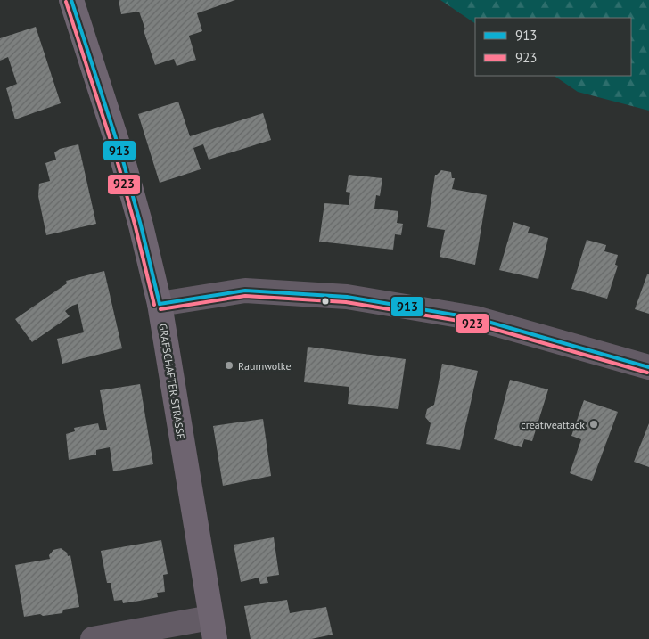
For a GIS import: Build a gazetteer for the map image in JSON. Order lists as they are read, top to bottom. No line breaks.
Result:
{"streets":{"main road":["GRAFSCHAFTER STRASSE"]},"places":["Raumwolke","creativeattack"],"lines":["transit line 913","transit line 923"],"legend":["913","923"]}
